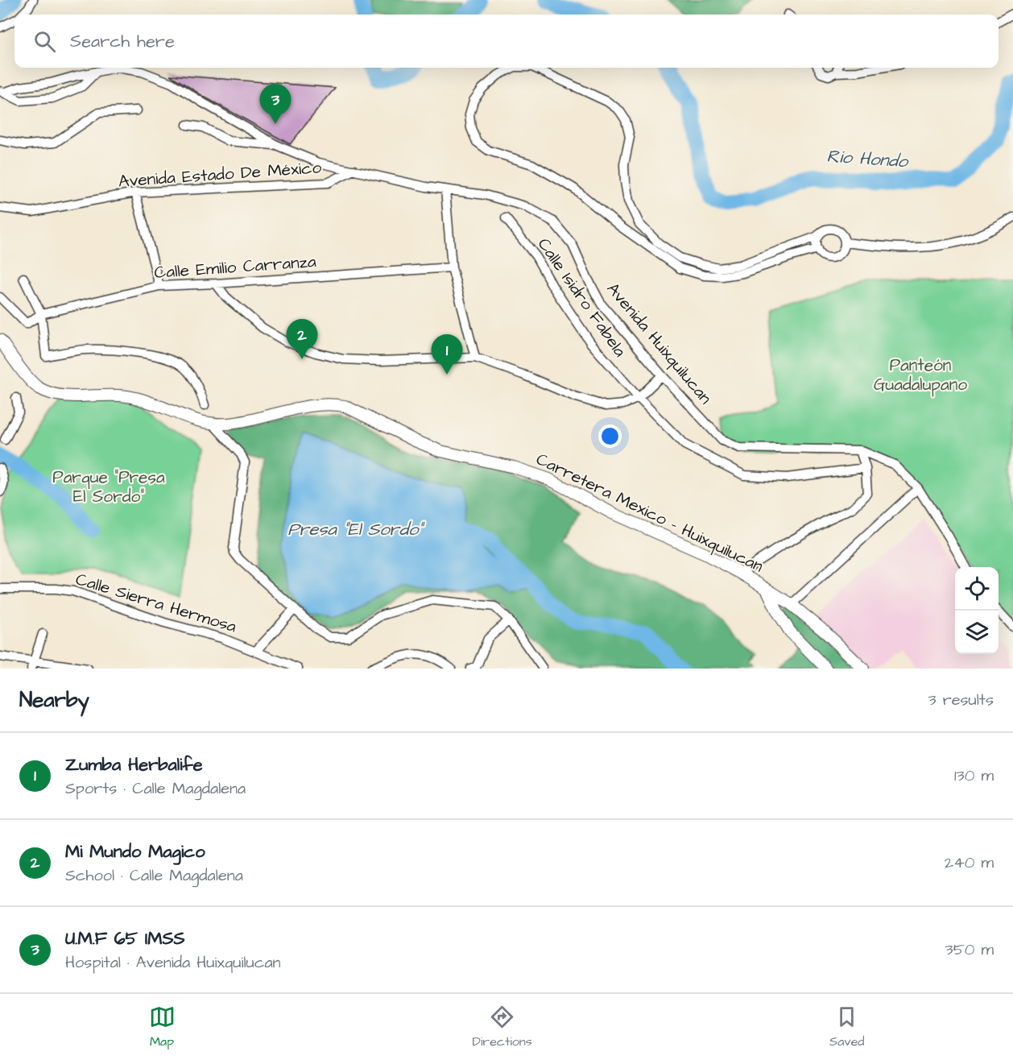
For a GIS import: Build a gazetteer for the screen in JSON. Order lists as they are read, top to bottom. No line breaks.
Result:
{"streets":{"main road":["Carretera Mexico - Huixquilucan"],"street":["Avenida Estado De México","Calle Emilio Carranza","Calle Isidro Fabela","Avenida Huixquilucan","Calle Sierra Hermosa"]},"crossings":[["Avenida Estado De México","Avenida Huixquilucan"]],"water":["Rio Hondo","Presa \"El Sordo\""],"parks":["Panteón Guadalupano","Parque \"Presa El Sordo\""],"page":{"search":"Search here","pins":["3","2","1"],"heading":["Nearby","3 results"],"list":[{"mark":"1","name":"Zumba Herbalife","note":"Sports · Calle Magdalena","value":"130 m"},{"mark":"2","name":"Mi Mundo Magico","note":"School · Calle Magdalena","value":"240 m"},{"mark":"3","name":"U.M.F 65 IMSS","note":"Hospital · Avenida Huixquilucan","value":"350 m"}],"nav":["Map","Directions","Saved"]}}
